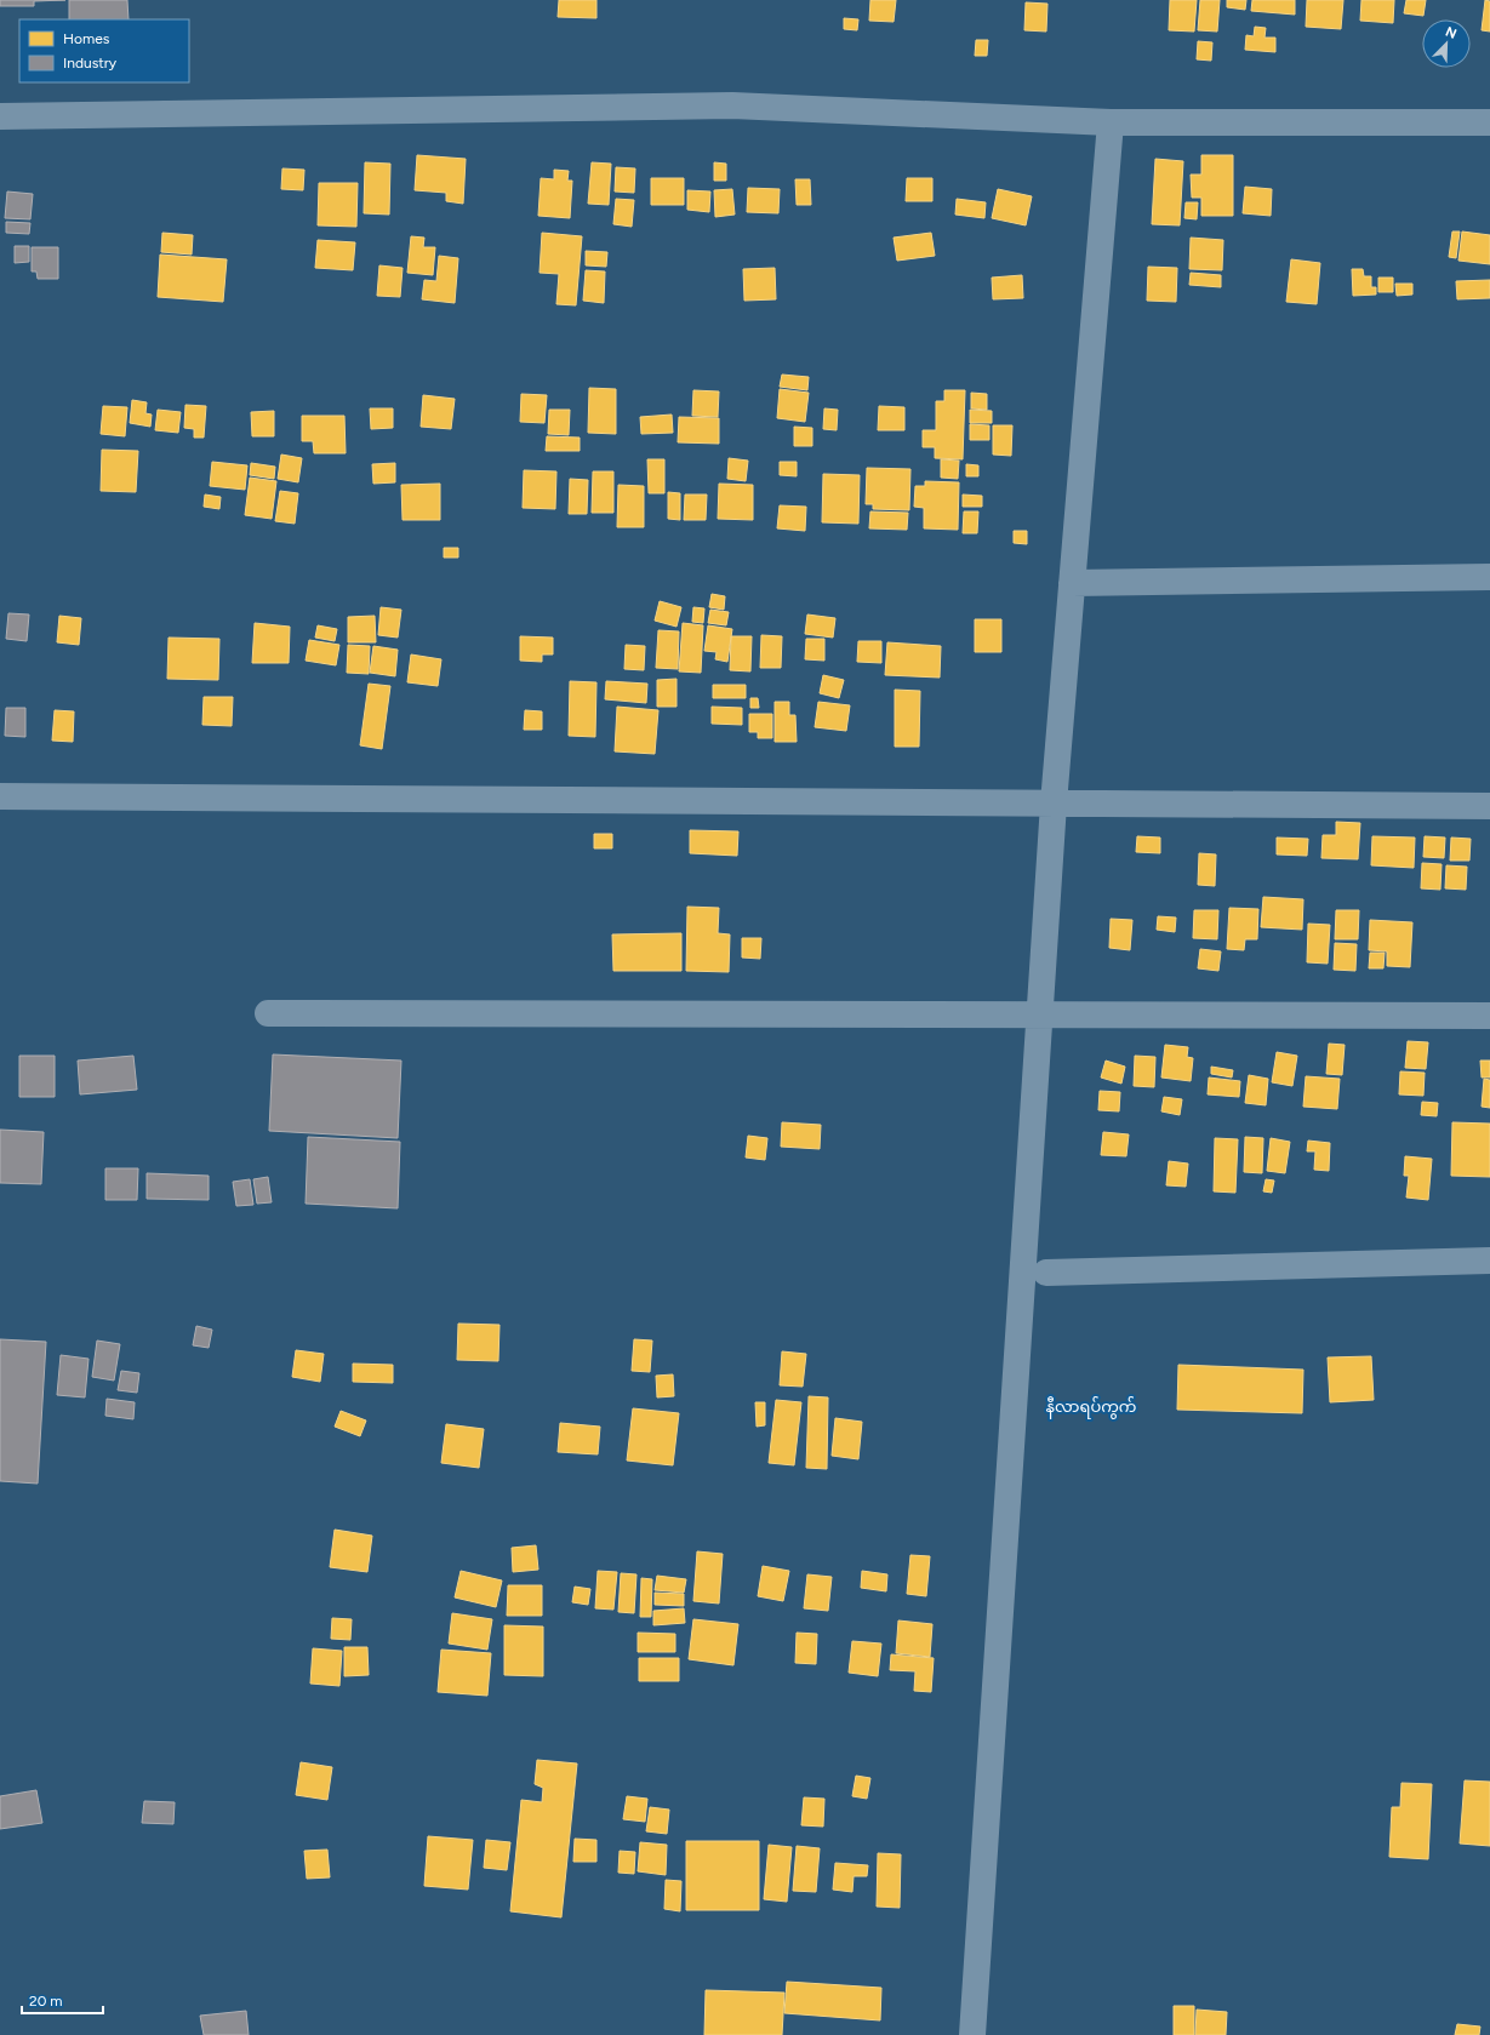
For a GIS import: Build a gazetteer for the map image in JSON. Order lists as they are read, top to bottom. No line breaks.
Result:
{"districts":["နီလာရပ်ကွက်"],"legend":["Homes","Industry"],"scale_bar":"20 m","north":"top right"}
